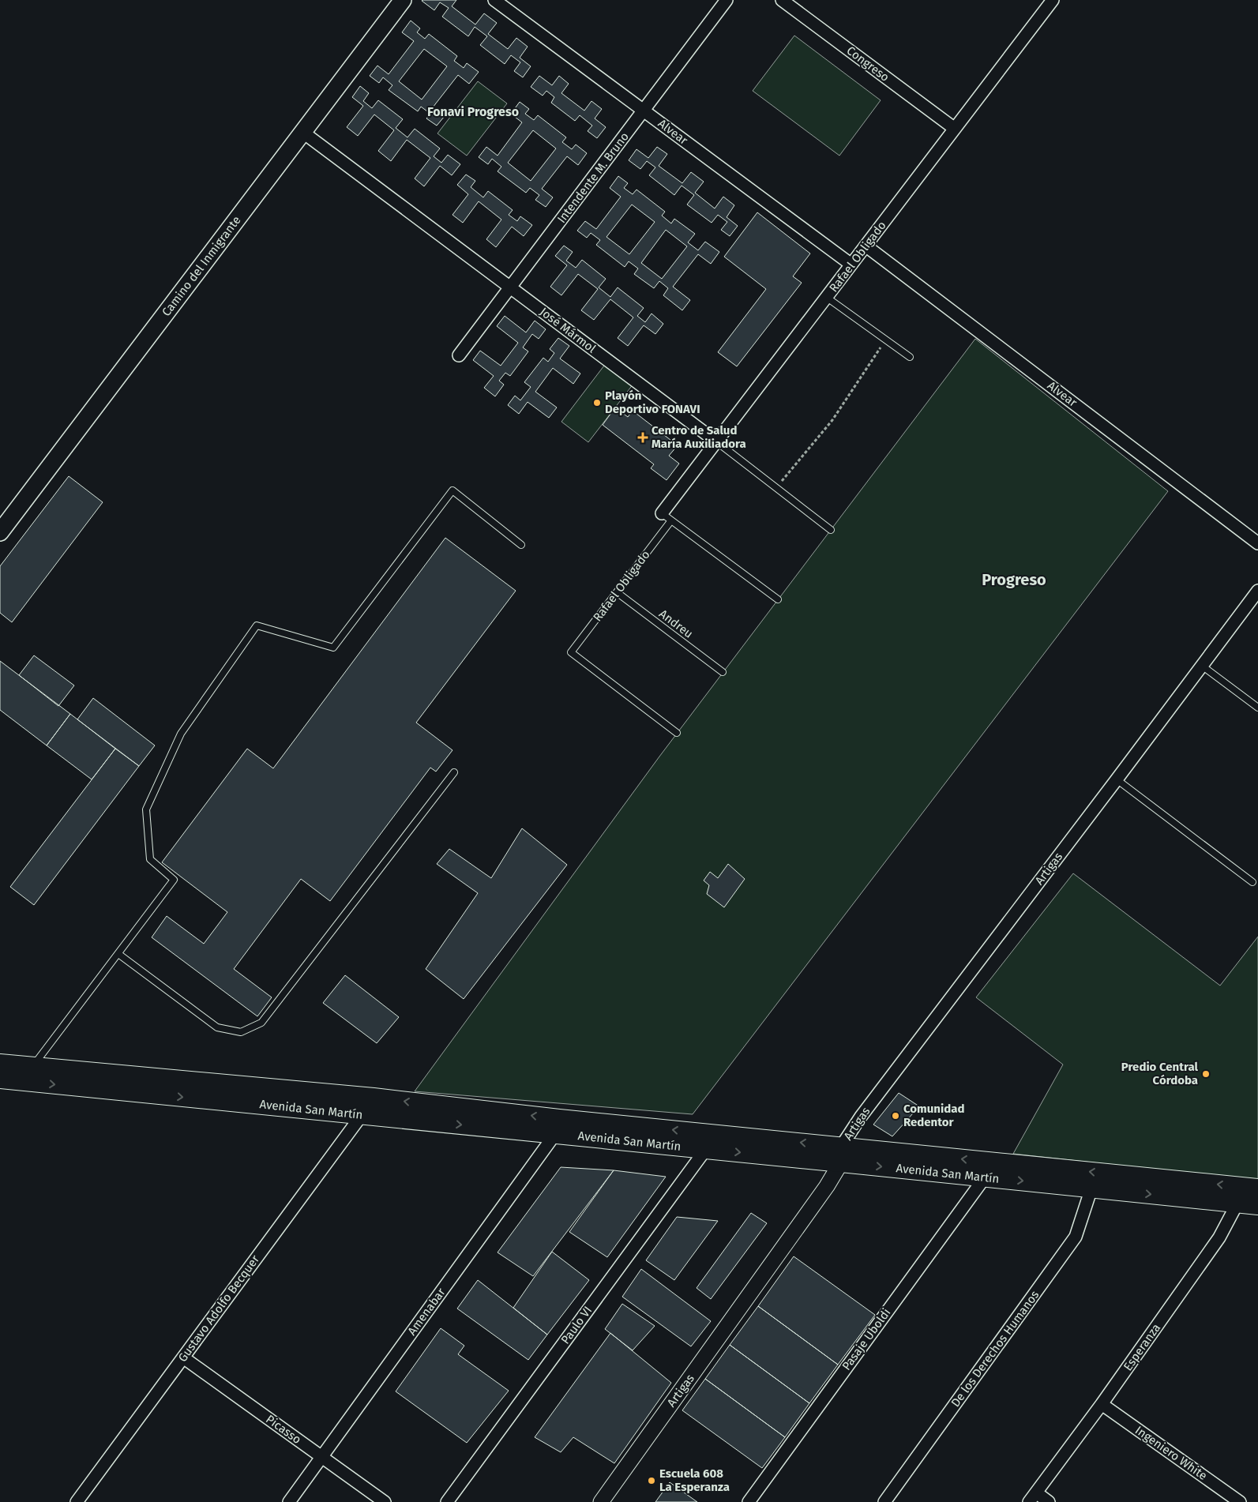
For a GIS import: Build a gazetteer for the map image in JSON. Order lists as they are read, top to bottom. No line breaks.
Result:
{"streets":{"main road":["Camino del Inmigrante","Avenida San Martín"],"street":["Congreso","Alvear","Intendente M. Bruno","Rafael Obligado","José Mármol","Artigas","Gustavo Adolfo Becquer","Amenabar","Paulo VI","Pasaje Uboldi","Esperanza","De los Derechos Humanos","Picasso","Ingeniero White"],"lane":["Andreu"]},"crossings":[["Congreso","Rafael Obligado"],["Alvear","Intendente M. Bruno"],["Alvear","Rafael Obligado"],["Intendente M. Bruno","José Mármol"],["Rafael Obligado","José Mármol"],["Rafael Obligado","Andreu"],["Camino del Inmigrante","José Mármol"],["Artigas","Avenida San Martín"],["Avenida San Martín","Gustavo Adolfo Becquer"],["Avenida San Martín","Amenabar"],["Avenida San Martín","Paulo VI"],["Avenida San Martín","Pasaje Uboldi"],["Avenida San Martín","Esperanza"],["Avenida San Martín","De los Derechos Humanos"],["Gustavo Adolfo Becquer","Picasso"],["Amenabar","Picasso"],["Esperanza","Ingeniero White"]],"districts":["Fonavi Progreso","Progreso"],"places":{"other":["Playón Deportivo FONAVI","Predio Central Córdoba","Comunidad Redentor","Escuela 608 La Esperanza"],"health":["Centro de Salud María Auxiliadora"]}}
